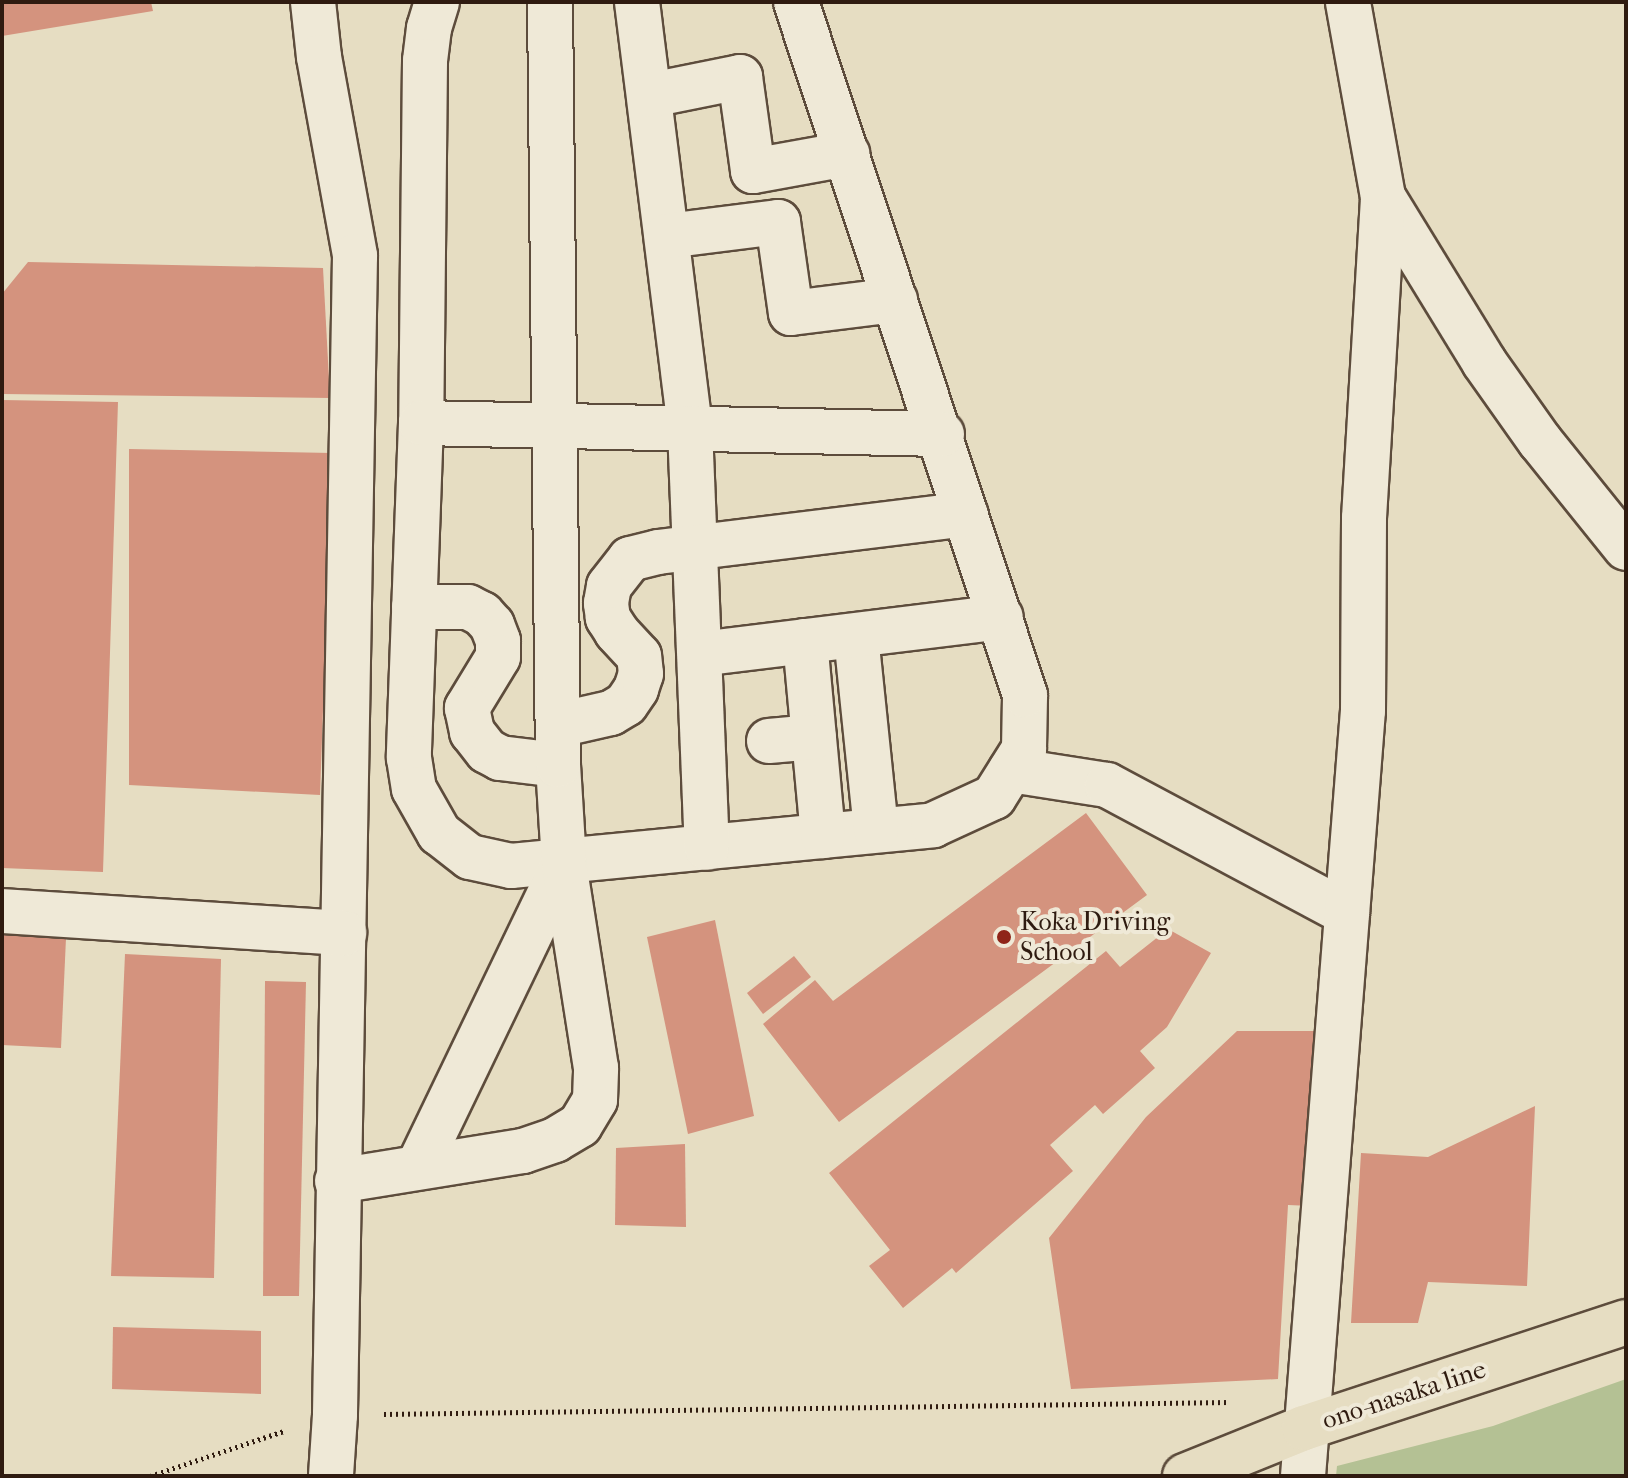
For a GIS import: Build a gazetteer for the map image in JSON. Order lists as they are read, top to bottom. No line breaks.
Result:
{"streets":{"main road":["ono-nasaka line"]},"places":["Koka Driving School"]}
